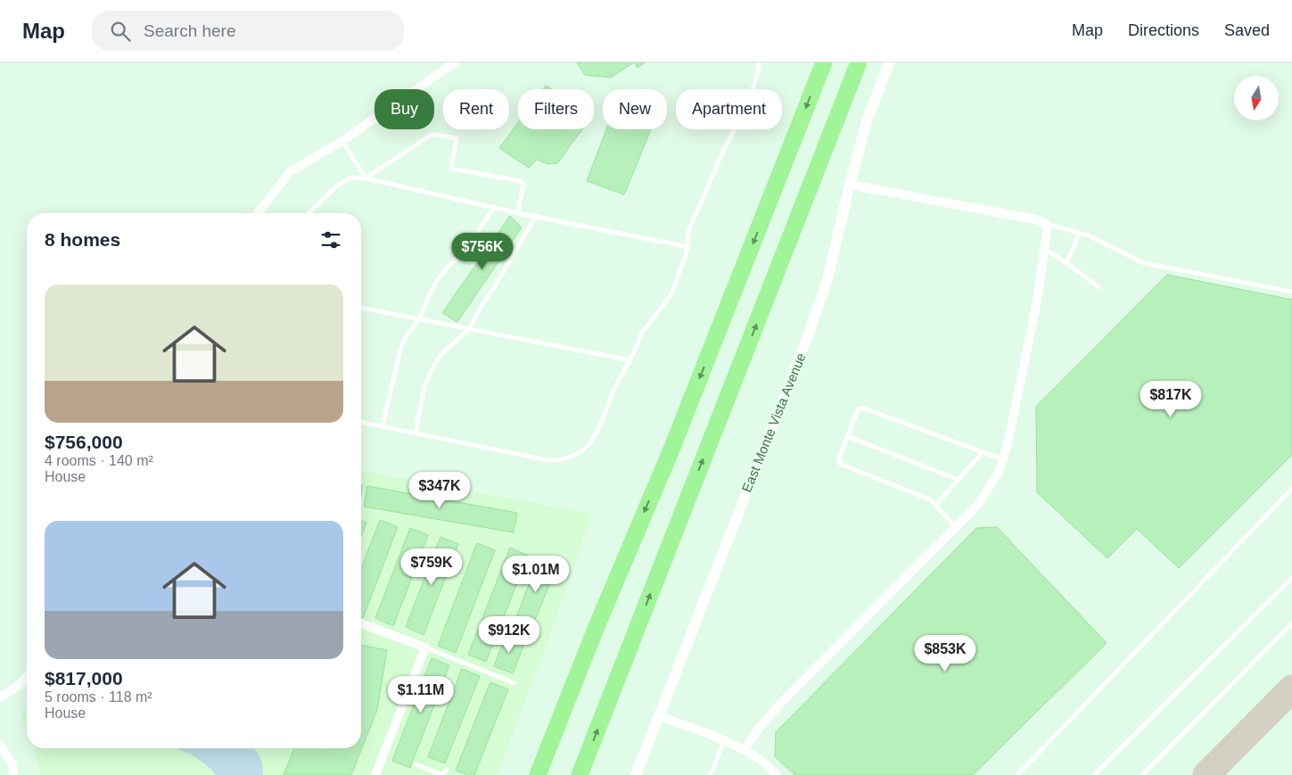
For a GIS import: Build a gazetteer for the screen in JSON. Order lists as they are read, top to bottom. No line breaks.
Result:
{"streets":{"street":["East Monte Vista Avenue"]},"north":"bottom","page":{"header":"Map","search":"Search here","nav":["Map","Directions","Saved"],"chip":["Buy","Rent","Filters","New","Apartment"],"heading":"8 homes","price":["$756K","$817K","$347K","$759K","$1.01M","$912K","$853K","$1.11M"],"list":[{"name":"$756,000","note":"4 rooms · 140 m² · House"},{"name":"$817,000","note":"5 rooms · 118 m² · House"}]}}
